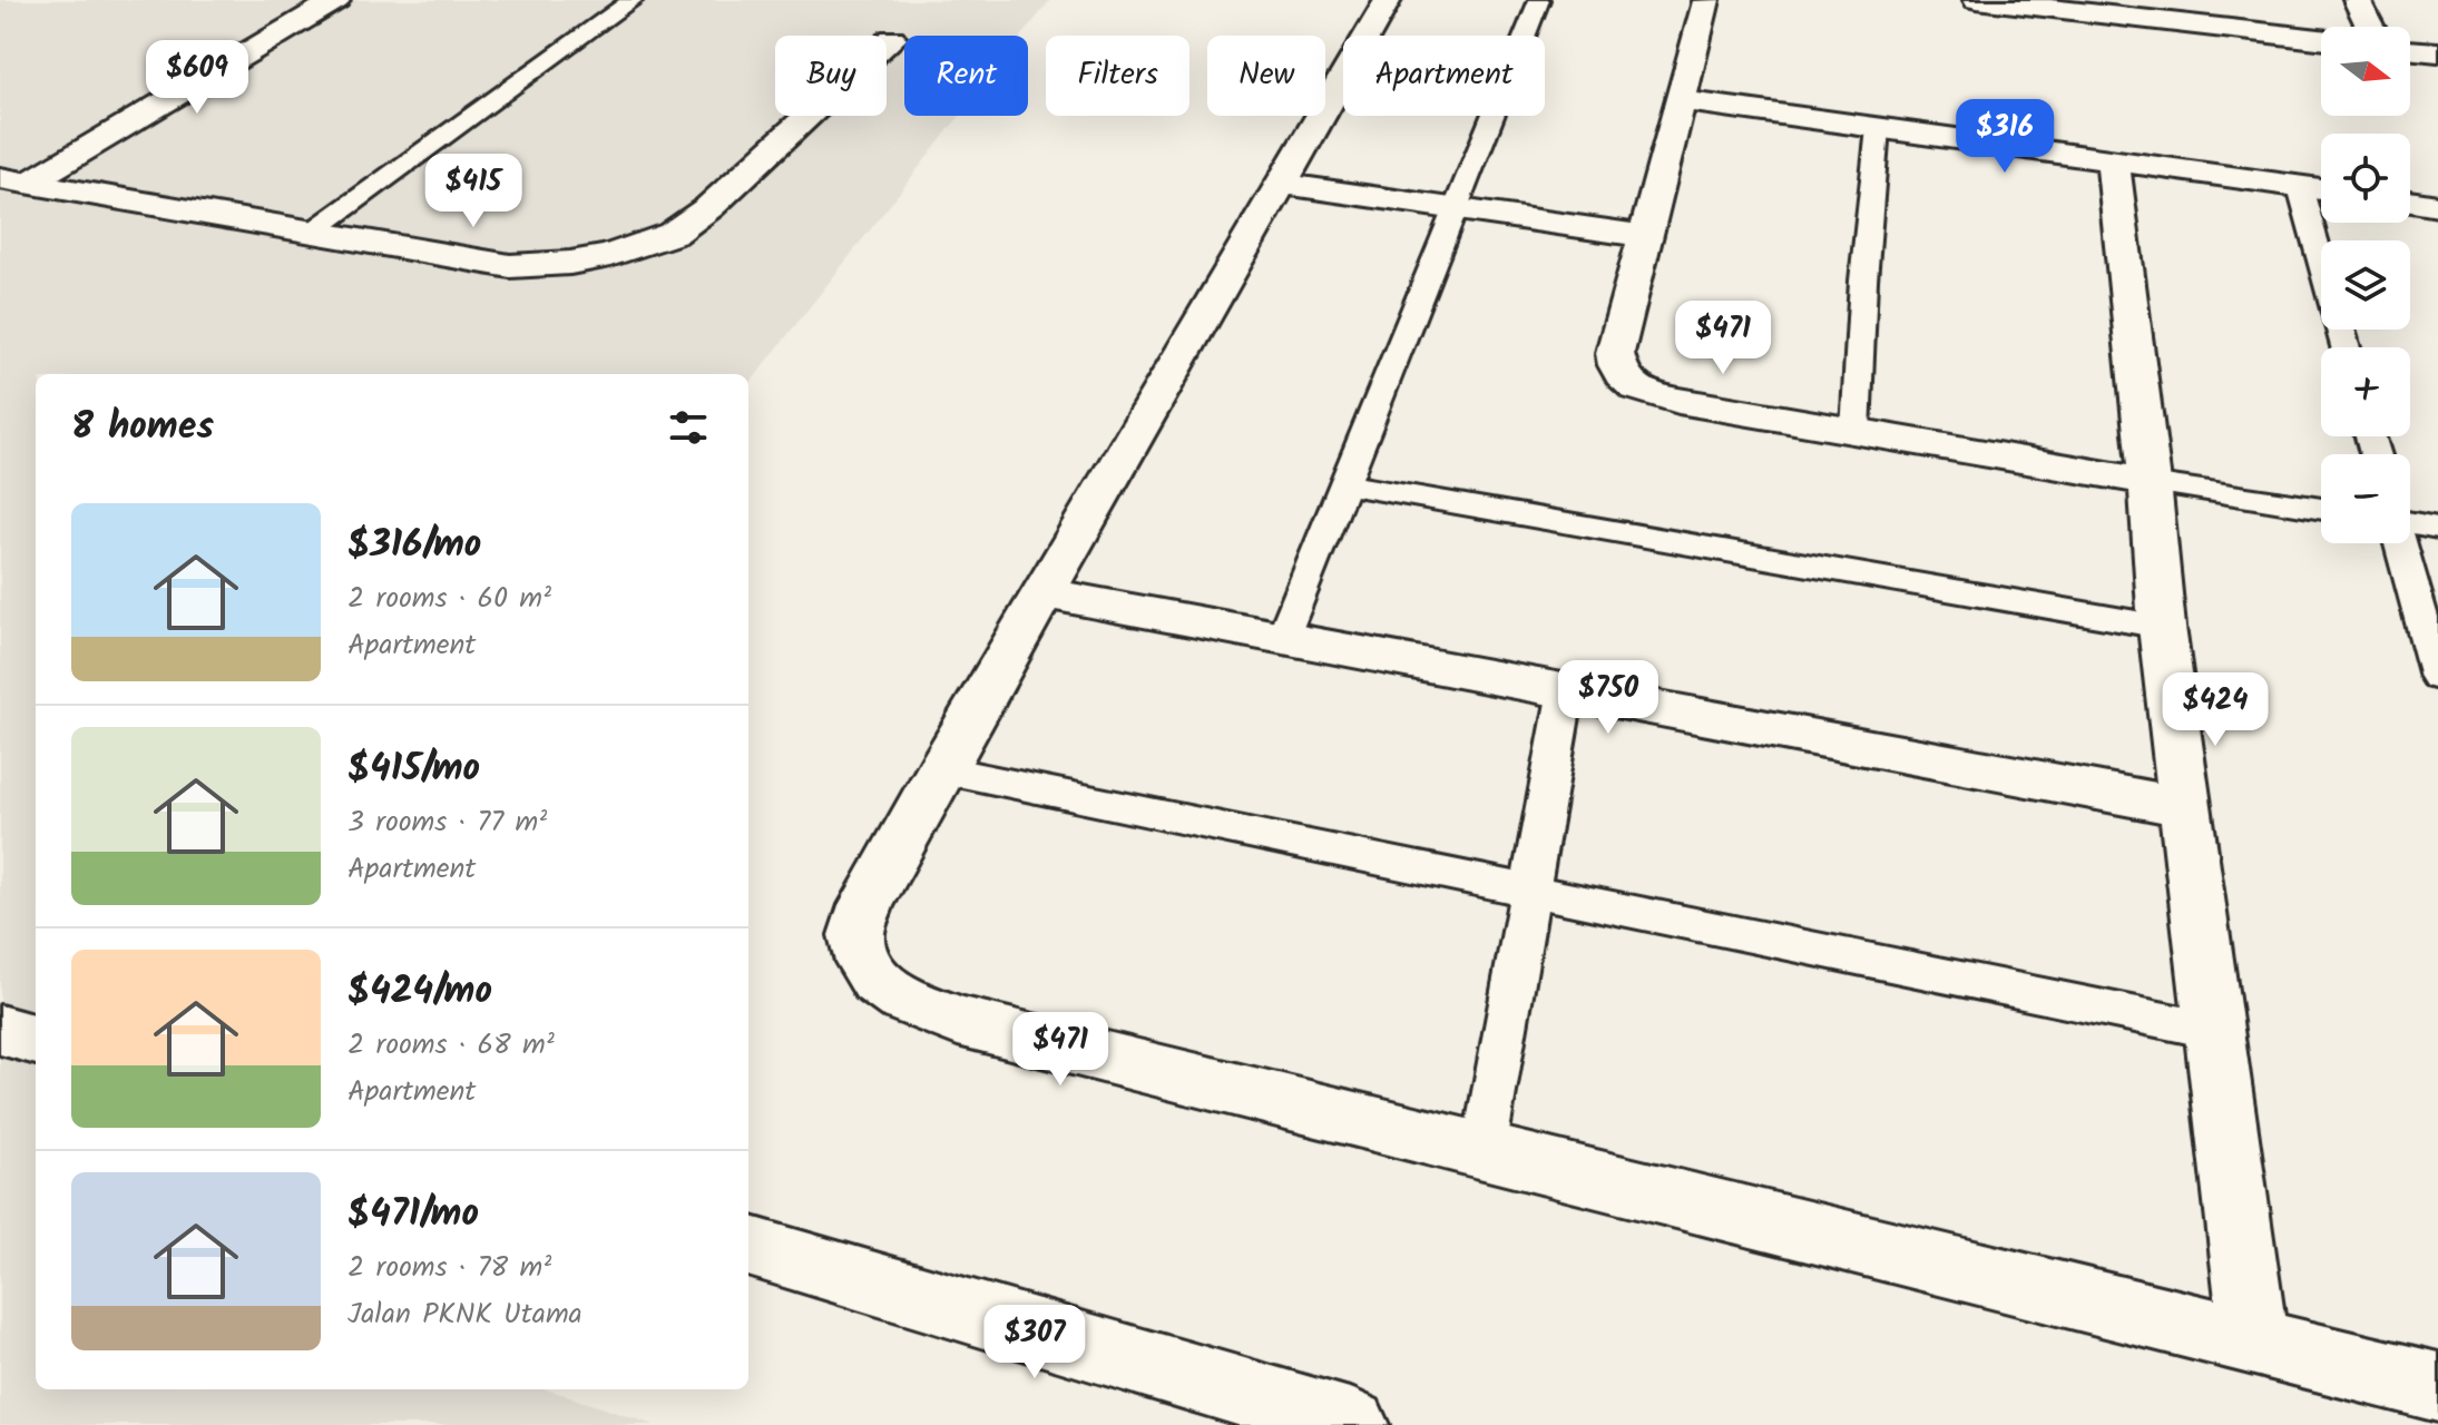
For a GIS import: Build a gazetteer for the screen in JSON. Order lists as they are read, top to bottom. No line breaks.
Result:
{"north":"right","page":{"map_buttons":["+","−"],"chip":["Buy","Rent","Filters","New","Apartment"],"price":["$609","$316","$415","$471","$750","$424","$471","$307"],"heading":"8 homes","list":[{"name":"$316/mo","note":"2 rooms · 60 m² · Apartment"},{"name":"$415/mo","note":"3 rooms · 77 m² · Apartment"},{"name":"$424/mo","note":"2 rooms · 68 m² · Apartment"},{"name":"$471/mo","note":"2 rooms · 78 m² · Jalan PKNK Utama"}]}}
